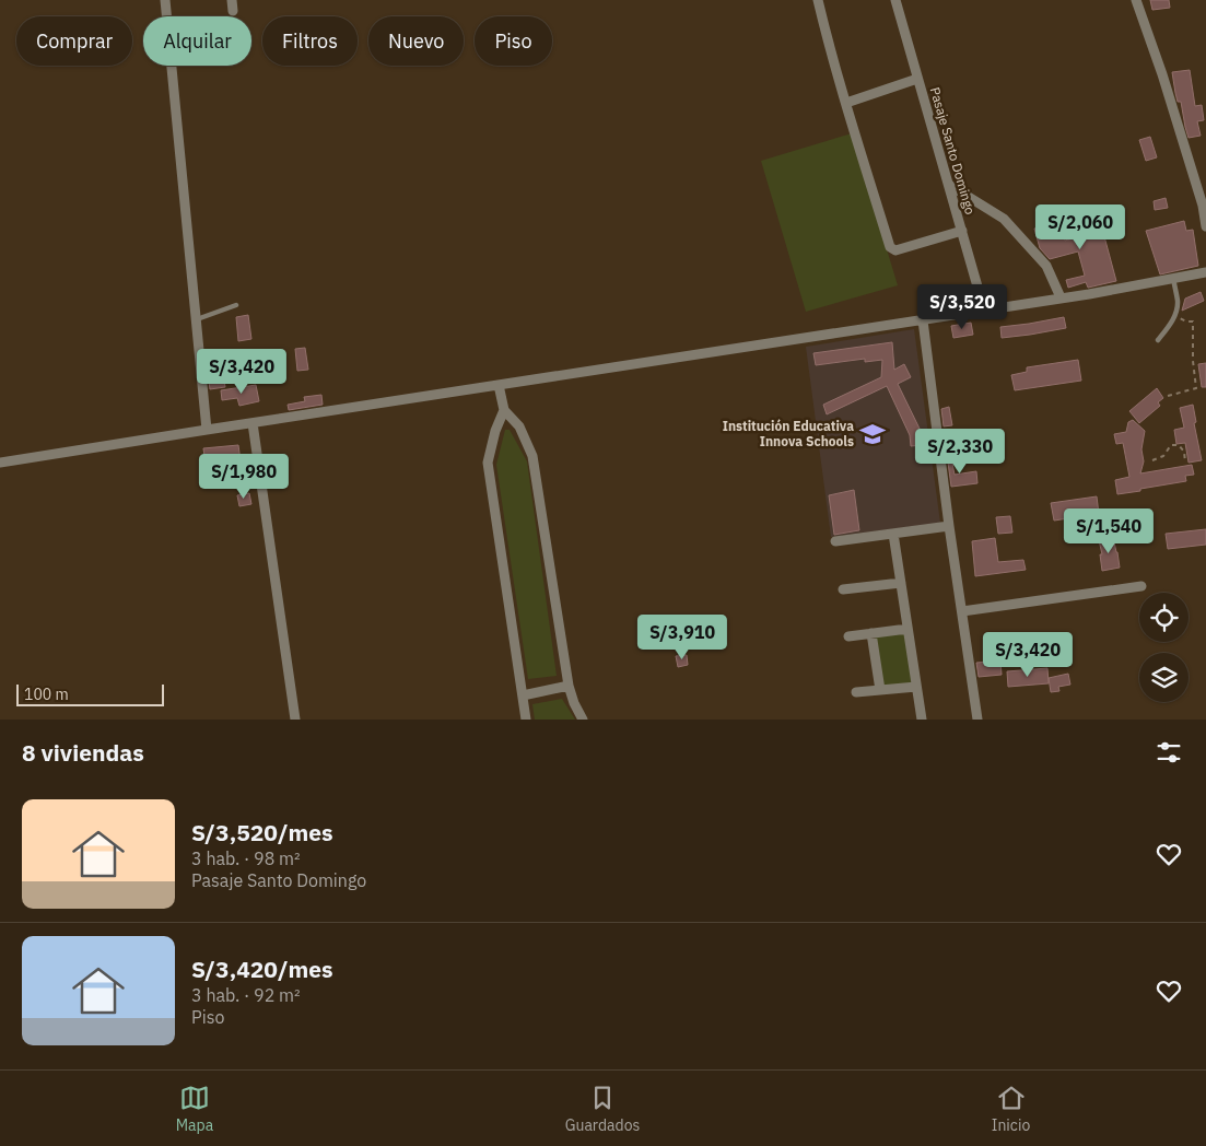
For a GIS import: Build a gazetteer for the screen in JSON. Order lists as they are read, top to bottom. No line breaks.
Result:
{"streets":{"street":["Pasaje Santo Domingo"]},"places":{"school or university":["Institución Educativa Innova Schools"]},"scale_bar":"100 m","page":{"chip":["Comprar","Alquilar","Filtros","Nuevo","Piso"],"price":["S/2,060","S/3,520","S/3,420","S/2,330","S/1,980","S/1,540","S/3,910","S/3,420"],"scale":"100 m","heading":"8 viviendas","list":[{"name":"S/3,520/mes","note":"3 hab. · 98 m² · Pasaje Santo Domingo"},{"name":"S/3,420/mes","note":"3 hab. · 92 m² · Piso"}],"tabs":["Mapa","Guardados","Inicio"]}}
